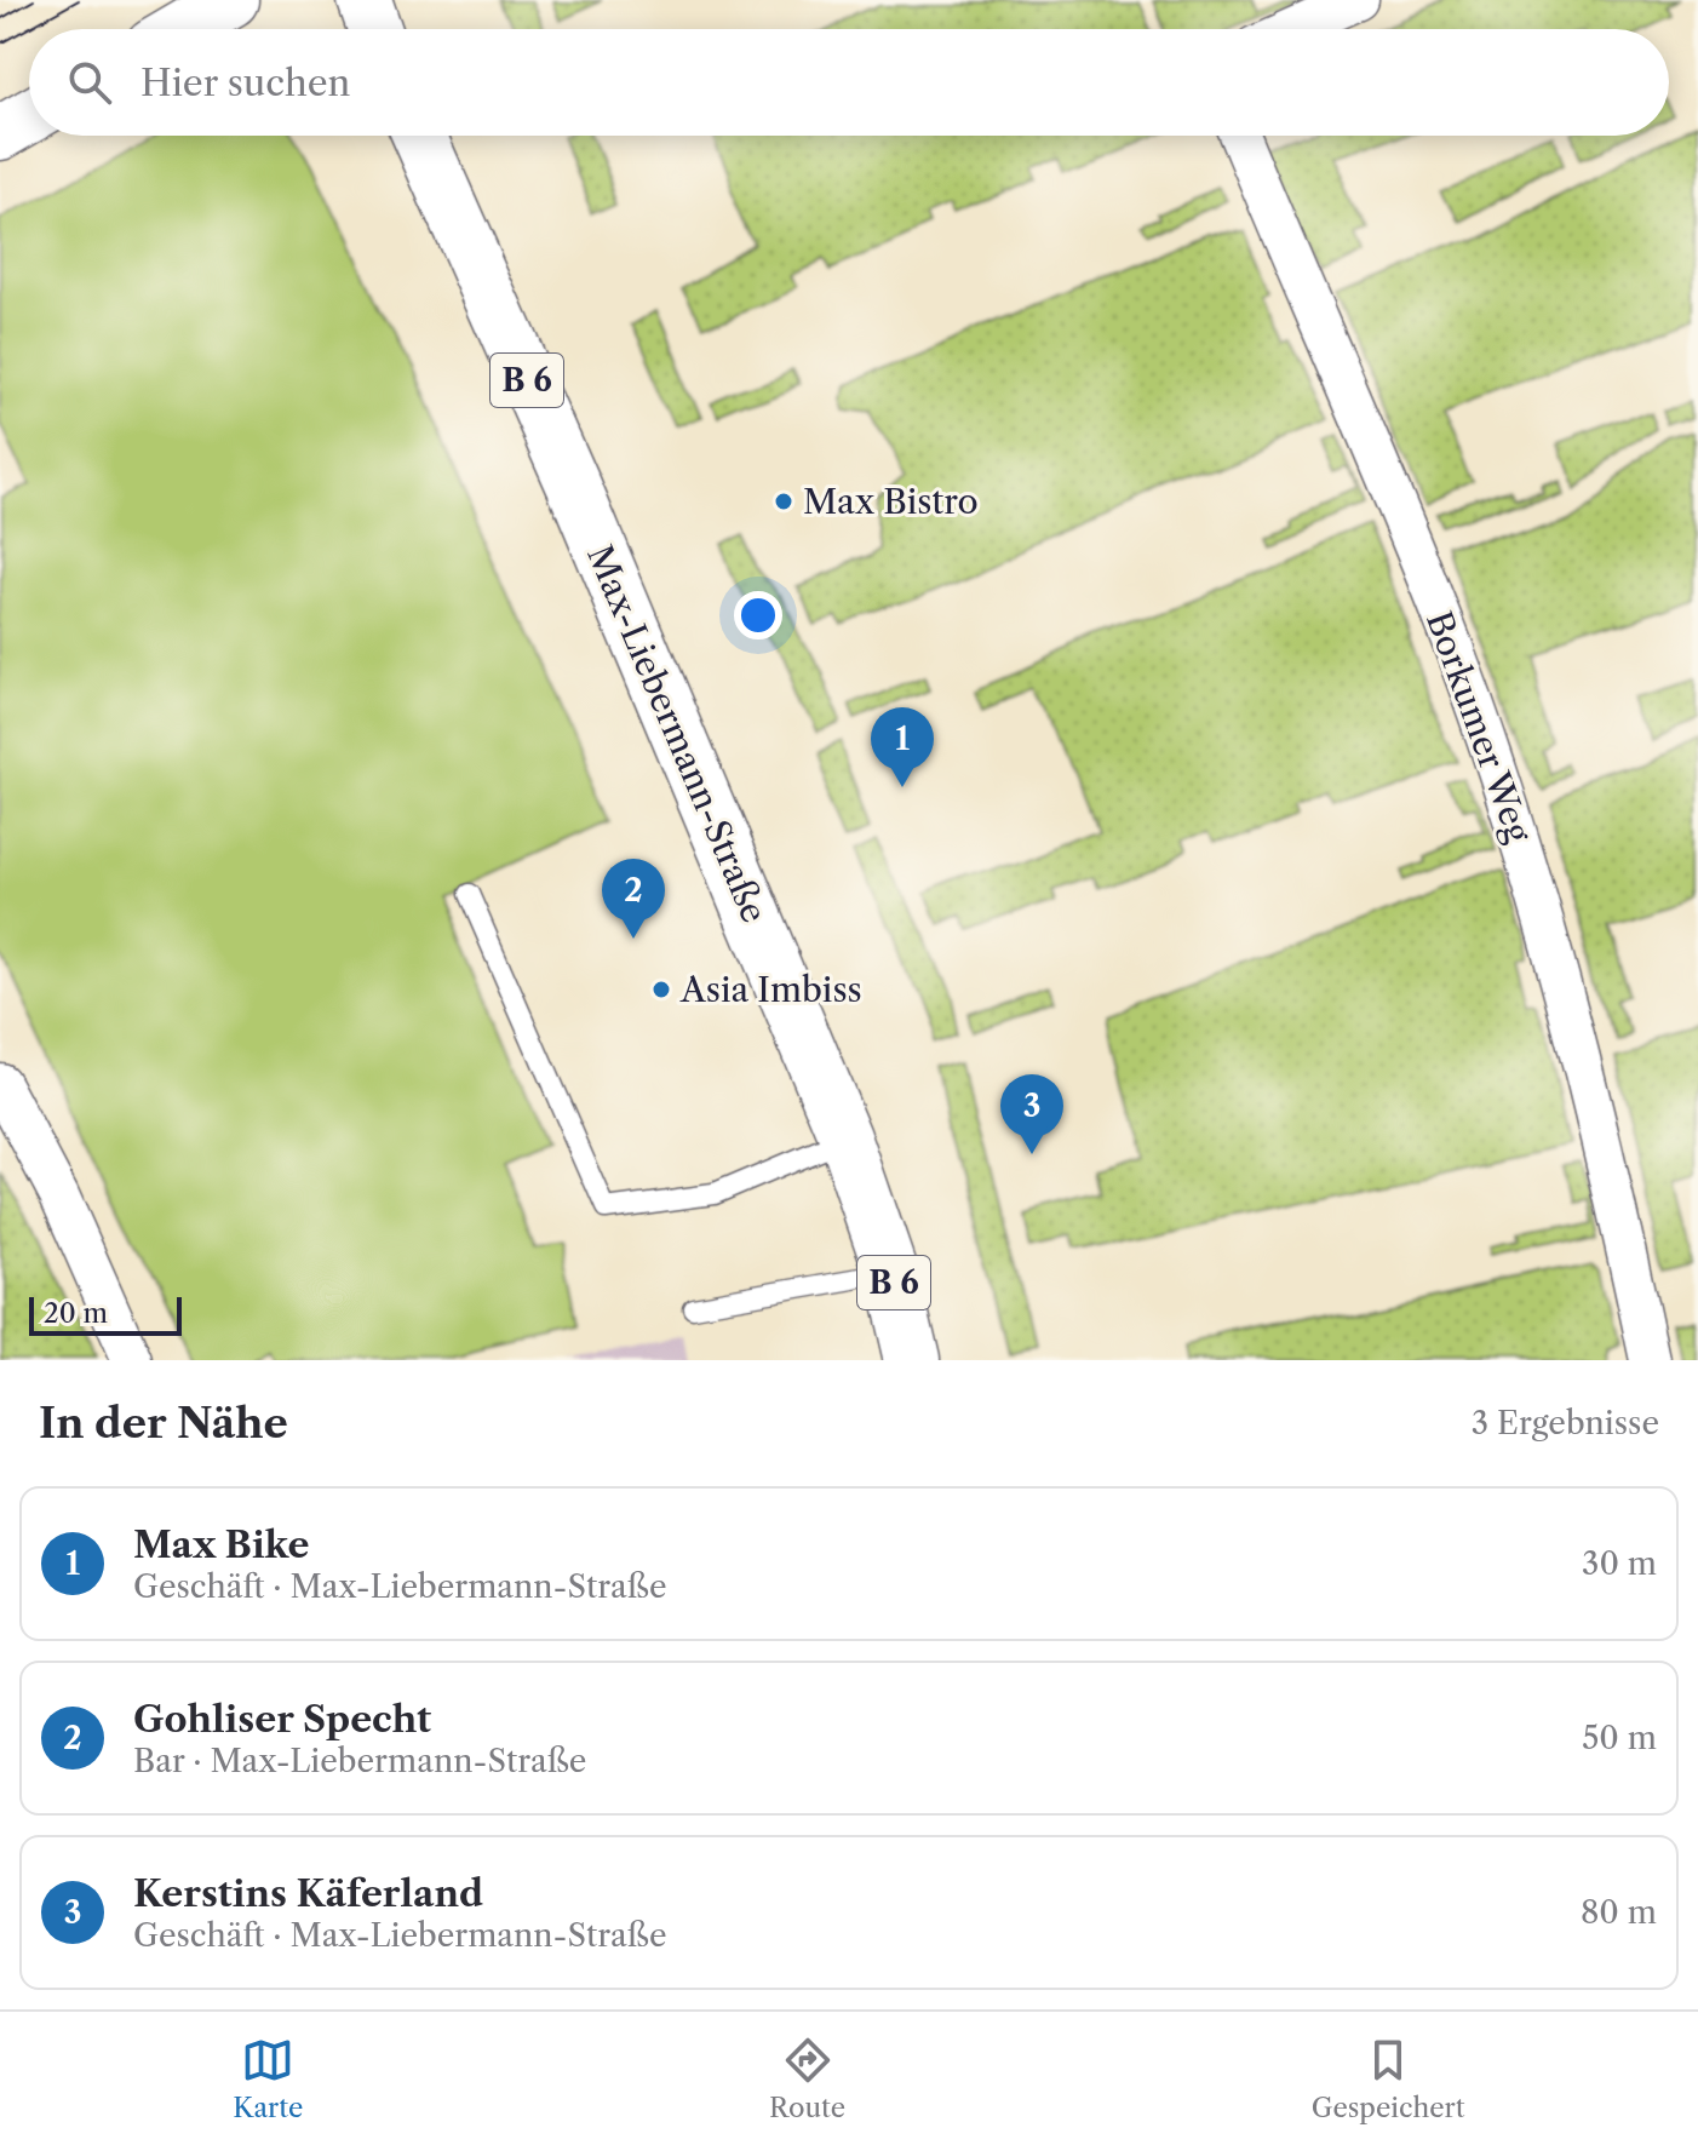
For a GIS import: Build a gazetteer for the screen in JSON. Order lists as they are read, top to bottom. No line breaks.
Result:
{"streets":{"main road":["B 6","Max-Liebermann-Straße"],"street":["Borkumer Weg"]},"places":["Max Bistro","Asia Imbiss"],"scale_bar":"20 m","page":{"search":"Hier suchen","pins":["1","2","3"],"scale":"20 m","heading":["In der Nähe","3 Ergebnisse"],"list":[{"mark":"1","name":"Max Bike","note":"Geschäft · Max-Liebermann-Straße","value":"30 m"},{"mark":"2","name":"Gohliser Specht","note":"Bar · Max-Liebermann-Straße","value":"50 m"},{"mark":"3","name":"Kerstins Käferland","note":"Geschäft · Max-Liebermann-Straße","value":"80 m"}],"nav":["Karte","Route","Gespeichert"]}}
